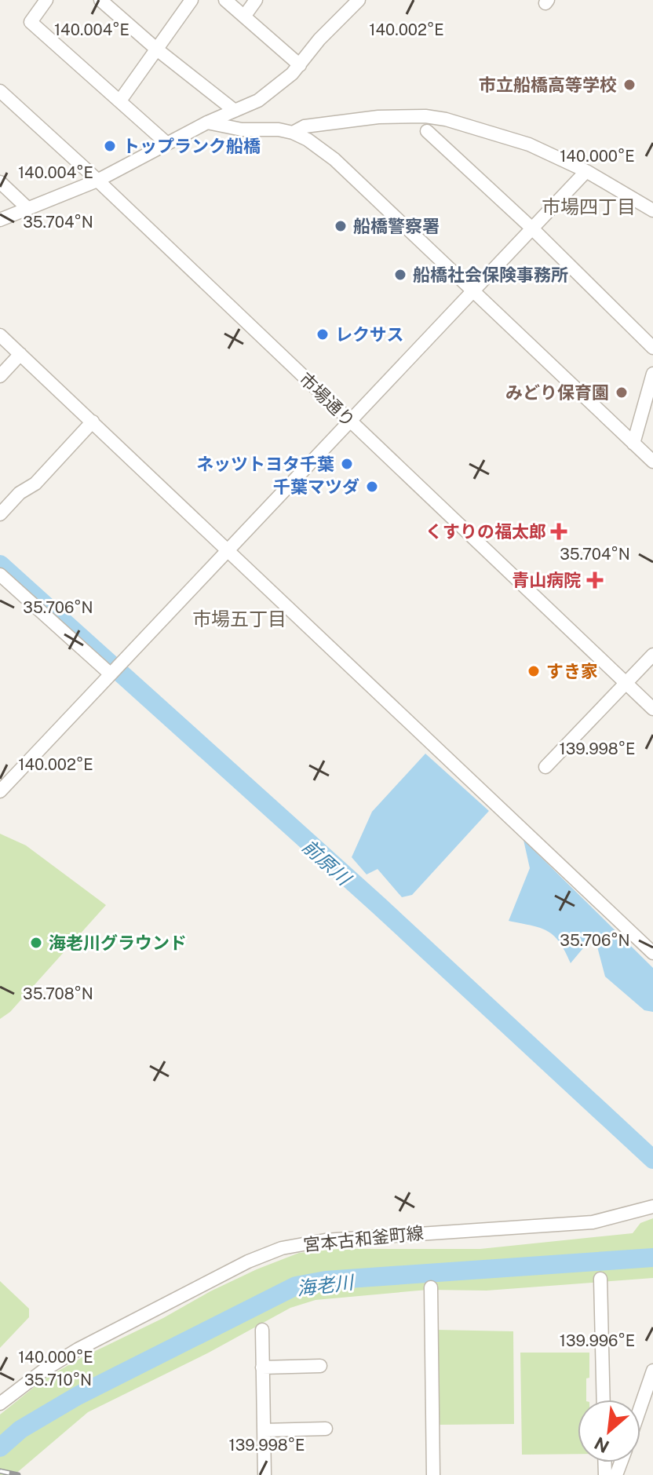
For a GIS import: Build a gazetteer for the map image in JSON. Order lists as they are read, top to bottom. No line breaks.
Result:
{"streets":{"street":["市場通り","宮本古和釜町線"]},"districts":["市場四丁目","市場五丁目"],"water":["前原川","海老川"],"places":{"other":["市立船橋高等学校","トップランク船橋","船橋警察署","船橋社会保険事務所","レクサス","みどり保育園","ネッツトヨタ千葉","千葉マツダ","すき家","海老川グラウンド"],"health":["くすりの福太郎","青山病院"]},"north":"bottom left","coordinates":["140.004°E","140.002°E","140.000°E","35.704°N","35.706°N","139.998°E","35.708°N","139.996°E","35.710°N"]}
